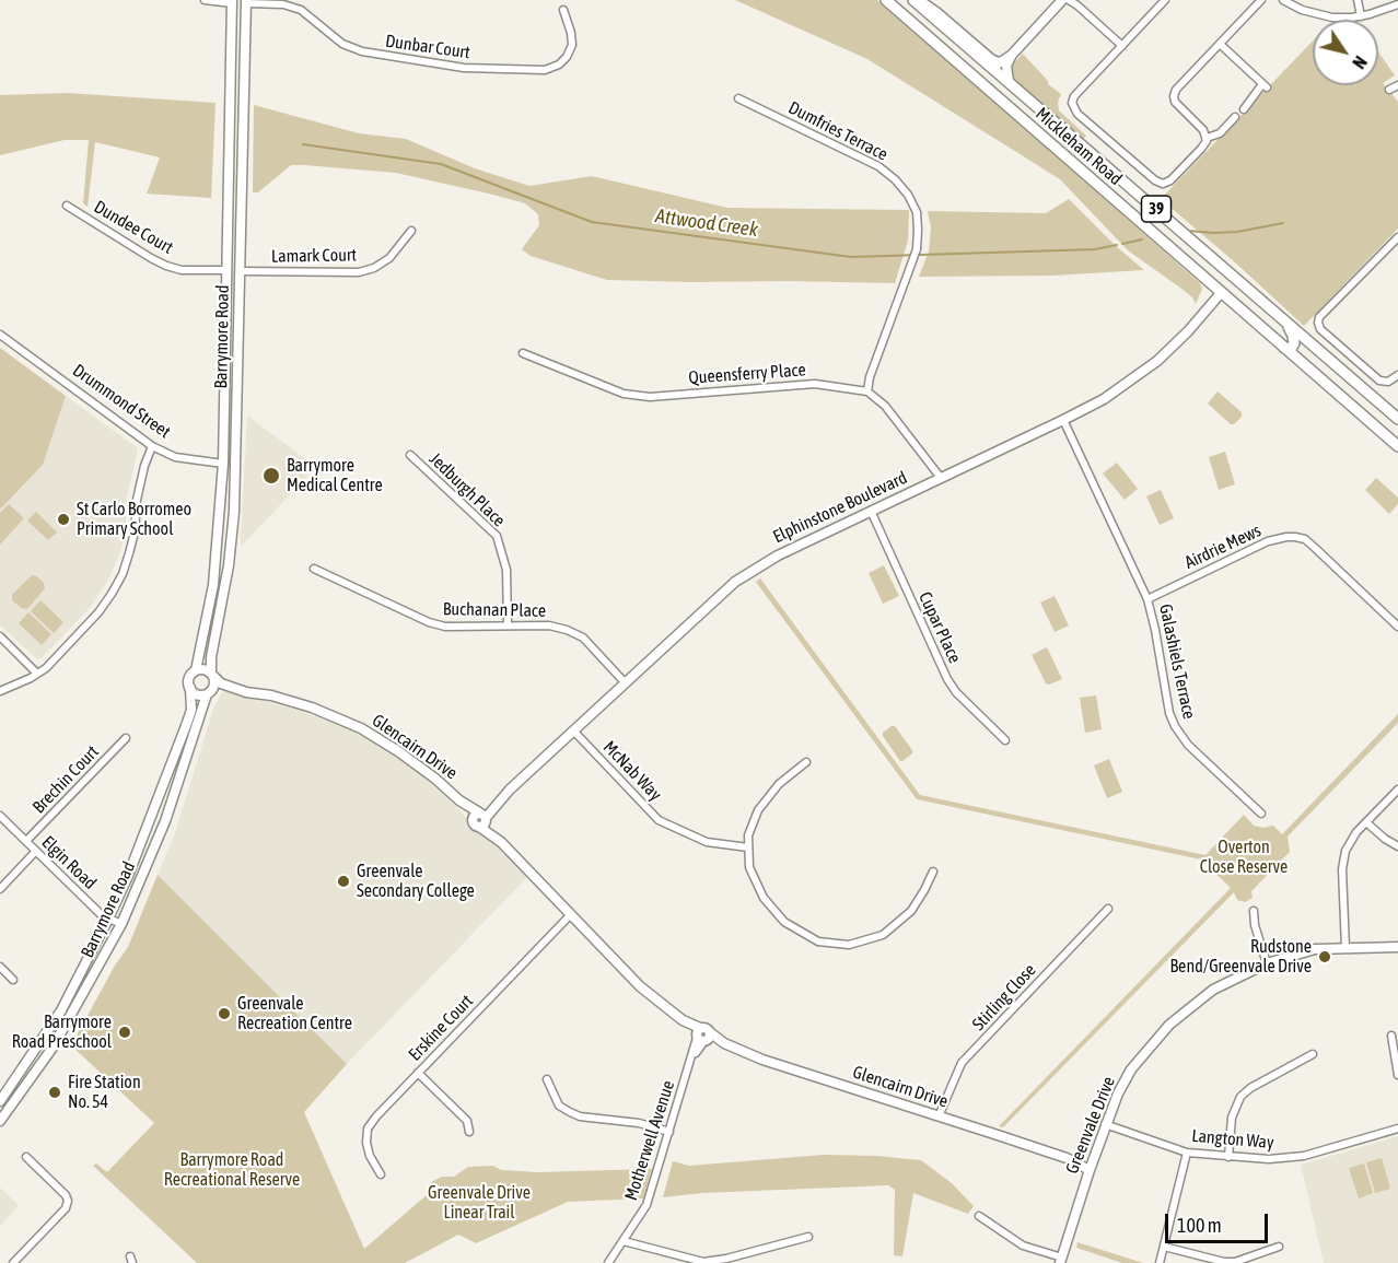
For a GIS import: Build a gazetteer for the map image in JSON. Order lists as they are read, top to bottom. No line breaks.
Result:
{"streets":{"main road":["Mickleham Road","39"],"street":["Dunbar Court","Dumfries Terrace","Dundee Court","Lamark Court","Barrymore Road","Queensferry Place","Drummond Street","Jedburgh Place","Elphinstone Boulevard","Airdrie Mews","Buchanan Place","Cupar Place","Galashiels Terrace","Glencairn Drive","McNab Way","Brechin Court","Elgin Road","Stirling Close","Erskine Court","Greenvale Drive","Langton Way","Motherwell Avenue"]},"crossings":[["Dunbar Court","Barrymore Road"],["Dumfries Terrace","Queensferry Place"],["Mickleham Road","Elphinstone Boulevard"],["Dundee Court","Barrymore Road"],["Lamark Court","Barrymore Road"],["Barrymore Road","Drummond Street"],["Barrymore Road","Glencairn Drive"],["Barrymore Road","Elgin Road"],["Jedburgh Place","Buchanan Place"],["Elphinstone Boulevard","Buchanan Place"],["Elphinstone Boulevard","Cupar Place"],["Elphinstone Boulevard","Galashiels Terrace"],["Elphinstone Boulevard","Glencairn Drive"],["Elphinstone Boulevard","McNab Way"],["Airdrie Mews","Galashiels Terrace"],["Glencairn Drive","Stirling Close"],["Glencairn Drive","Erskine Court"],["Glencairn Drive","Greenvale Drive"],["Glencairn Drive","Motherwell Avenue"],["Brechin Court","Elgin Road"],["Greenvale Drive","Langton Way"]],"water":["Attwood Creek"],"parks":["Overton Close Reserve","Barrymore Road Recreational Reserve","Greenvale Drive Linear Trail"],"places":["Barrymore Medical Centre","St Carlo Borromeo Primary School","Greenvale Secondary College","Rudstone Bend/Greenvale Drive","Greenvale Recreation Centre","Barrymore Road Preschool","Fire Station No. 54"],"scale_bar":"100 m","north":"bottom right"}
